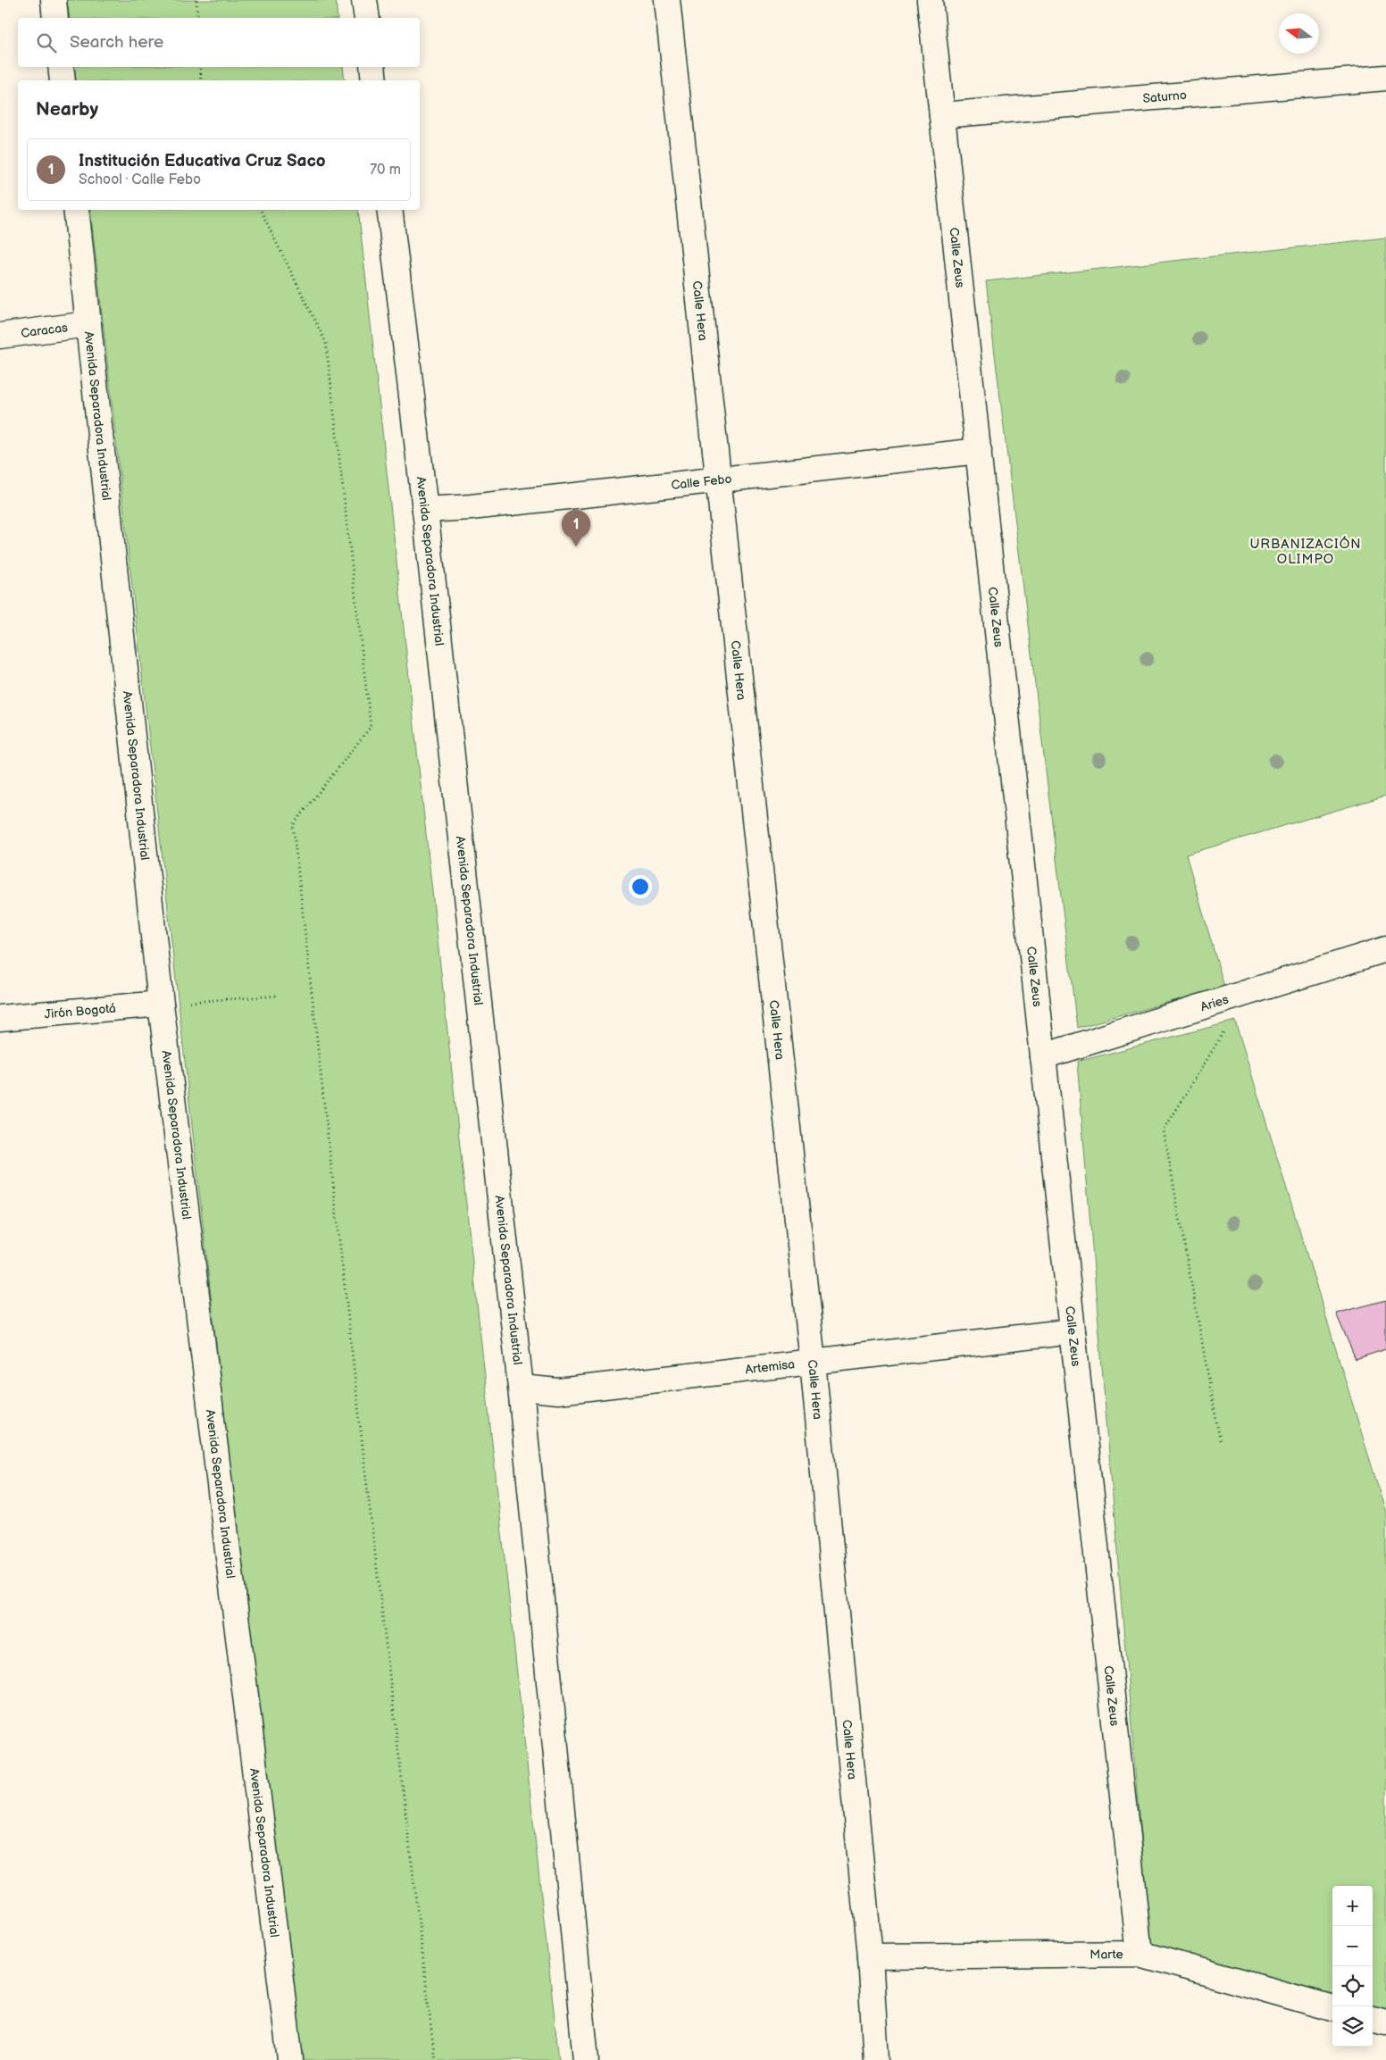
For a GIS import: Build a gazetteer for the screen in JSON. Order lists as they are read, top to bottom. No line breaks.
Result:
{"streets":{"street":["Saturno","Calle Zeus","Calle Hera","Caracas","Avenida Separadora Industrial","Calle Febo","Aries","Jirón Bogotá","Artemisa","Marte"]},"crossings":[["Saturno","Calle Zeus"],["Calle Zeus","Calle Febo"],["Calle Zeus","Aries"],["Calle Zeus","Artemisa"],["Calle Zeus","Marte"],["Calle Hera","Calle Febo"],["Calle Hera","Artemisa"],["Calle Hera","Marte"],["Caracas","Avenida Separadora Industrial"],["Avenida Separadora Industrial","Calle Febo"],["Avenida Separadora Industrial","Jirón Bogotá"],["Avenida Separadora Industrial","Artemisa"]],"districts":["URBANIZACIÓN OLIMPO"],"north":"left","page":{"search":"Search here","heading":"Nearby","list":[{"mark":"1","name":"Institución Educativa Cruz Saco","note":"School · Calle Febo","value":"70 m"}],"pins":"1","map_buttons":["+","−"]}}
